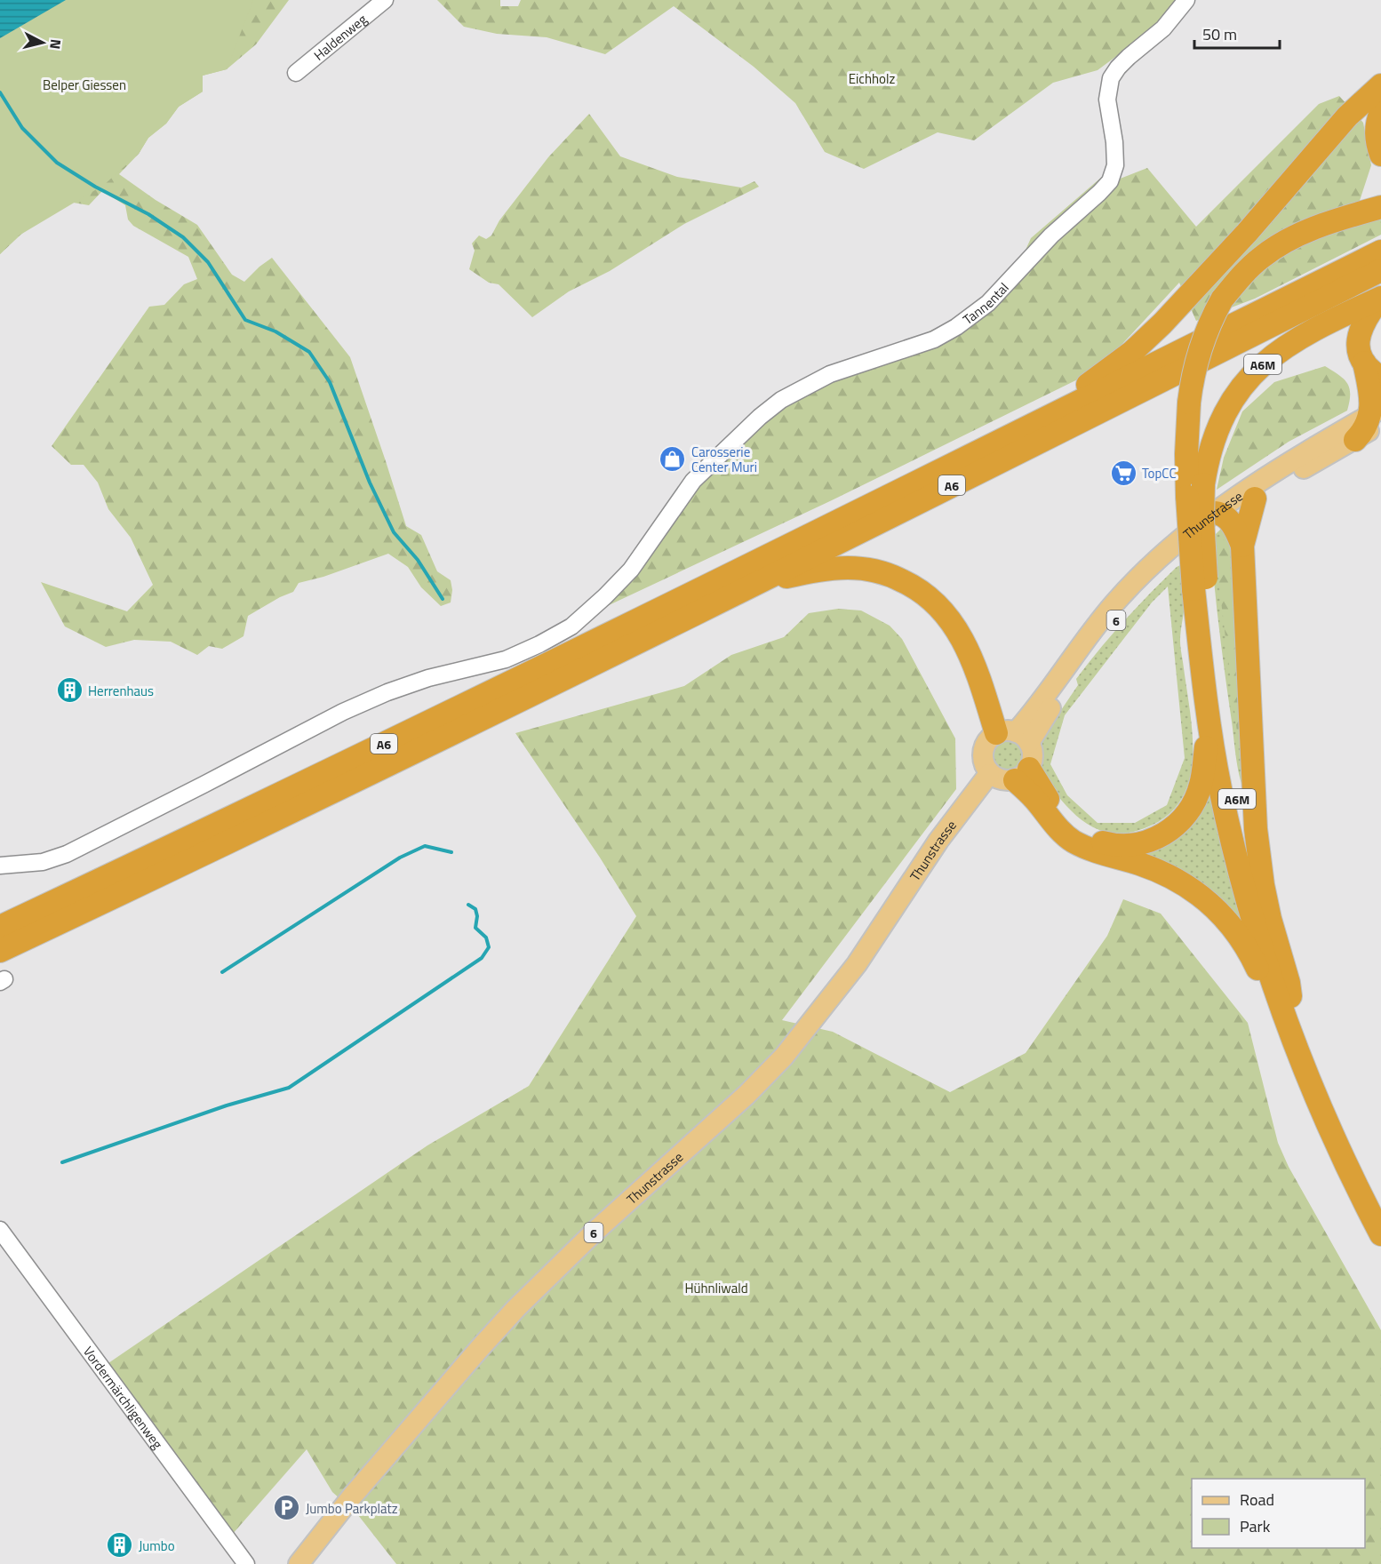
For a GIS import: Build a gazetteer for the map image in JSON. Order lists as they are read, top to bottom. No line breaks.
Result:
{"streets":{"highway":["A6M","A6"],"main road":["Thunstrasse","6"],"street":["Haldenweg","Tannental","Vordermärchligenweg"]},"parks":["Eichholz","Belper Giessen","Hühnliwald"],"places":{"shop":["Carosserie Center Muri"],"supermarket":["TopCC"],"building":["Herrenhaus","Jumbo"],"parking":["Jumbo Parkplatz"]},"legend":["Road","Park"],"scale_bar":"50 m","north":"right"}
